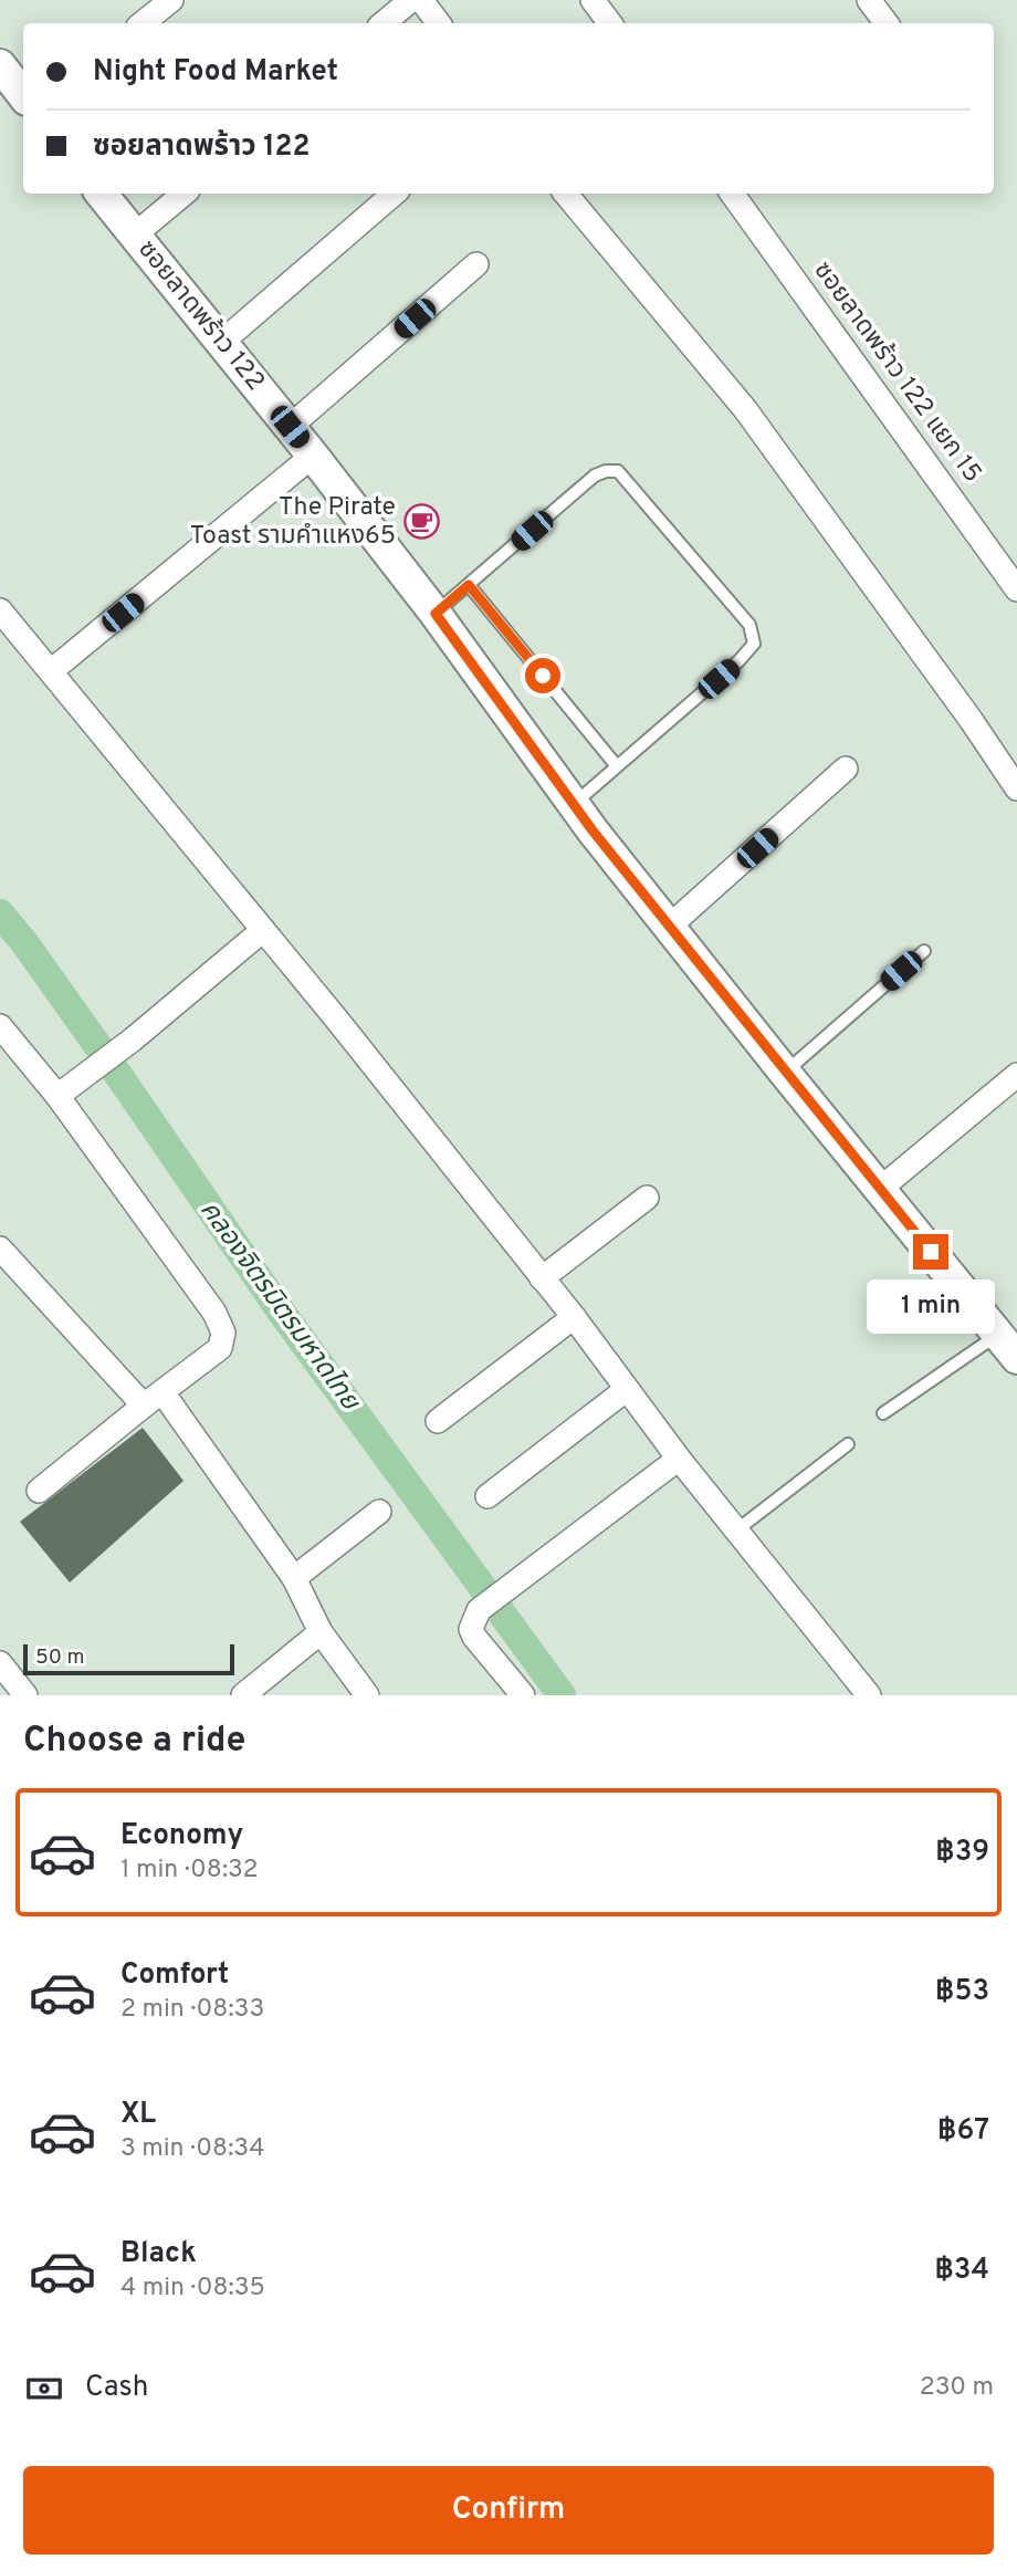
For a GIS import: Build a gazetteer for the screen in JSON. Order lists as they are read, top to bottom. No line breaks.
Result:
{"streets":{"street":["ซอยลาดพร้าว 122","ซอยลาดพร้าว 122 แยก 15"]},"water":["คลองจิตรมิตรมหาดไทย"],"places":{"cafe":["The Pirate Toast รามคำแหง65"]},"scale_bar":"50 m","page":{"banner":["Night Food Market","ซอยลาดพร้าว 122"],"bubble":"1 min","scale":"50 m","heading":"Choose a ride","list":[{"name":"Economy","note":"1 min · 08:32","value":"฿39"},{"name":"Comfort","note":"2 min · 08:33","value":"฿53"},{"name":"XL","note":"3 min · 08:34","value":"฿67"},{"name":"Black","note":"4 min · 08:35","value":"฿34"}],"pay":["Cash","230 m"],"buttons":"Confirm"}}
